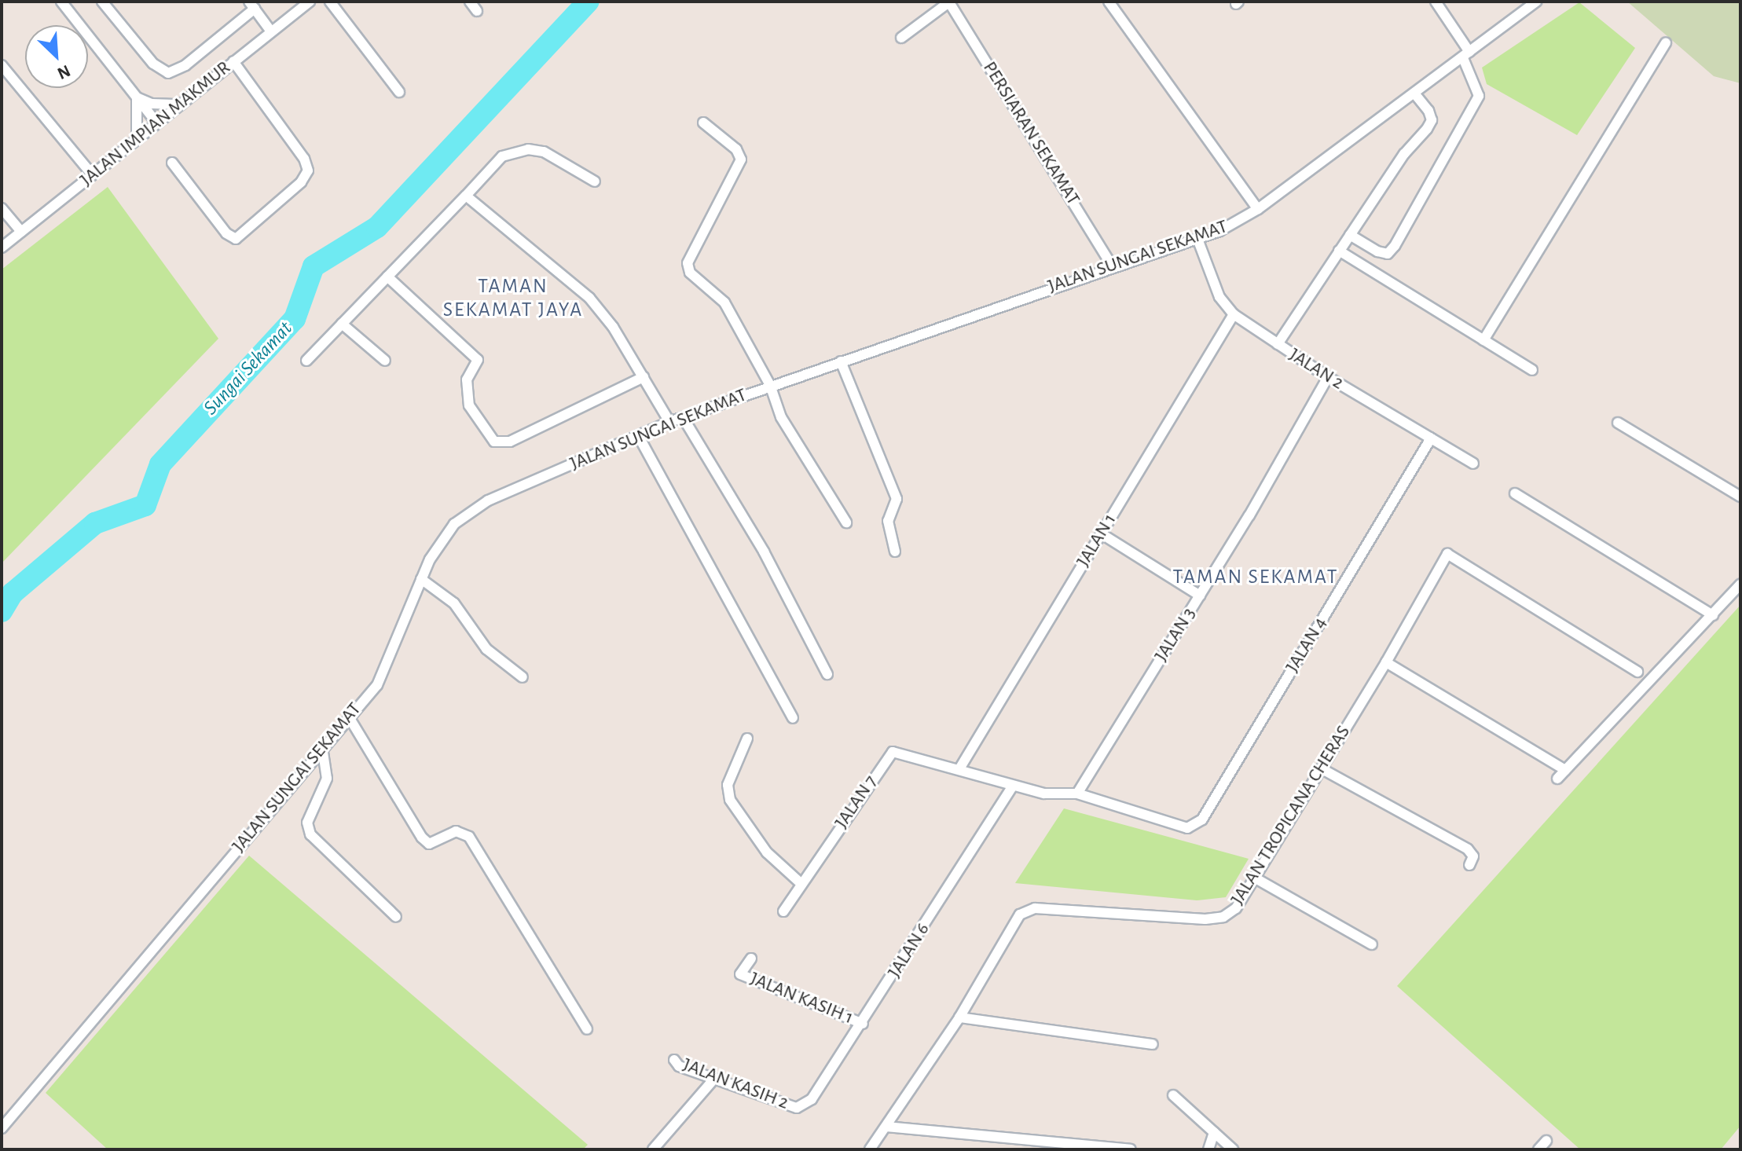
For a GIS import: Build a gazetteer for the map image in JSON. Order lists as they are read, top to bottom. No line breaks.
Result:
{"streets":{"street":["JALAN IMPIAN MAKMUR","PERSIARAN SEKAMAT","JALAN SUNGAI SEKAMAT","JALAN 2","JALAN 1","JALAN 3","JALAN 4","JALAN 7","JALAN TROPICANA CHERAS","JALAN 6","JALAN KASIH 1","JALAN KASIH 2"]},"crossings":[["PERSIARAN SEKAMAT","JALAN SUNGAI SEKAMAT"],["JALAN SUNGAI SEKAMAT","JALAN 2"],["JALAN 2","JALAN 1"],["JALAN 2","JALAN 3"],["JALAN 2","JALAN 4"],["JALAN 1","JALAN 7"],["JALAN 3","JALAN 4"],["JALAN 6","JALAN KASIH 1"],["JALAN 6","JALAN KASIH 2"]],"districts":["TAMAN SEKAMAT JAYA","TAMAN SEKAMAT"],"water":["Sungai Sekamat"],"north":"bottom right"}
